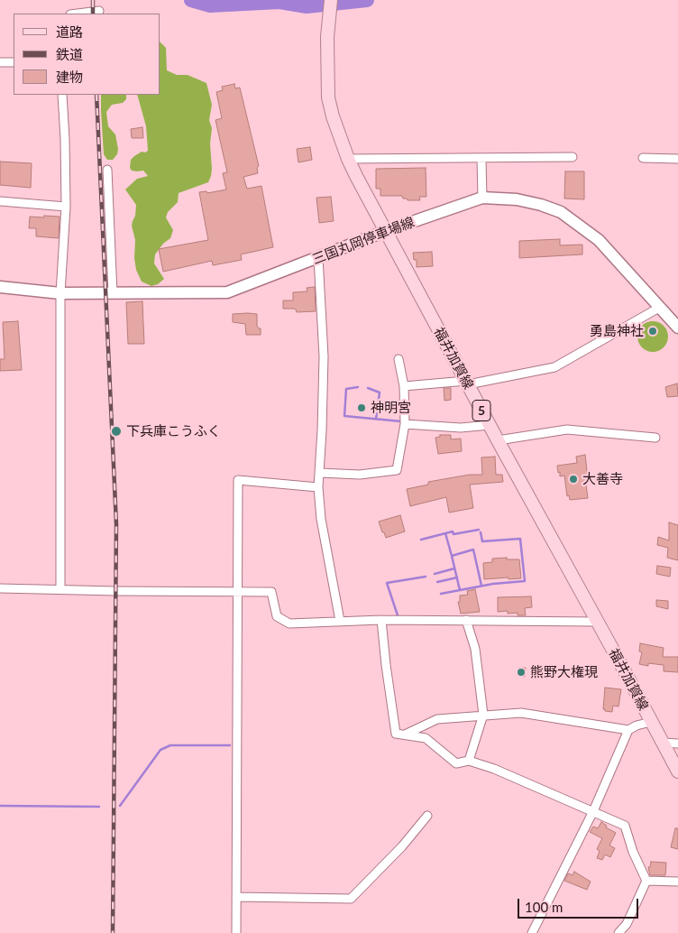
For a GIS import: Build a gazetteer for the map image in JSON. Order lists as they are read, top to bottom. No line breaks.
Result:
{"streets":{"main road":["三国丸岡停車場線","福井加賀線","5"]},"crossings":[["三国丸岡停車場線","福井加賀線"]],"places":["勇島神社","神明宮","下兵庫こうふく","大善寺","熊野大権現"],"legend":["道路","鉄道","建物"],"scale_bar":"100 m"}
